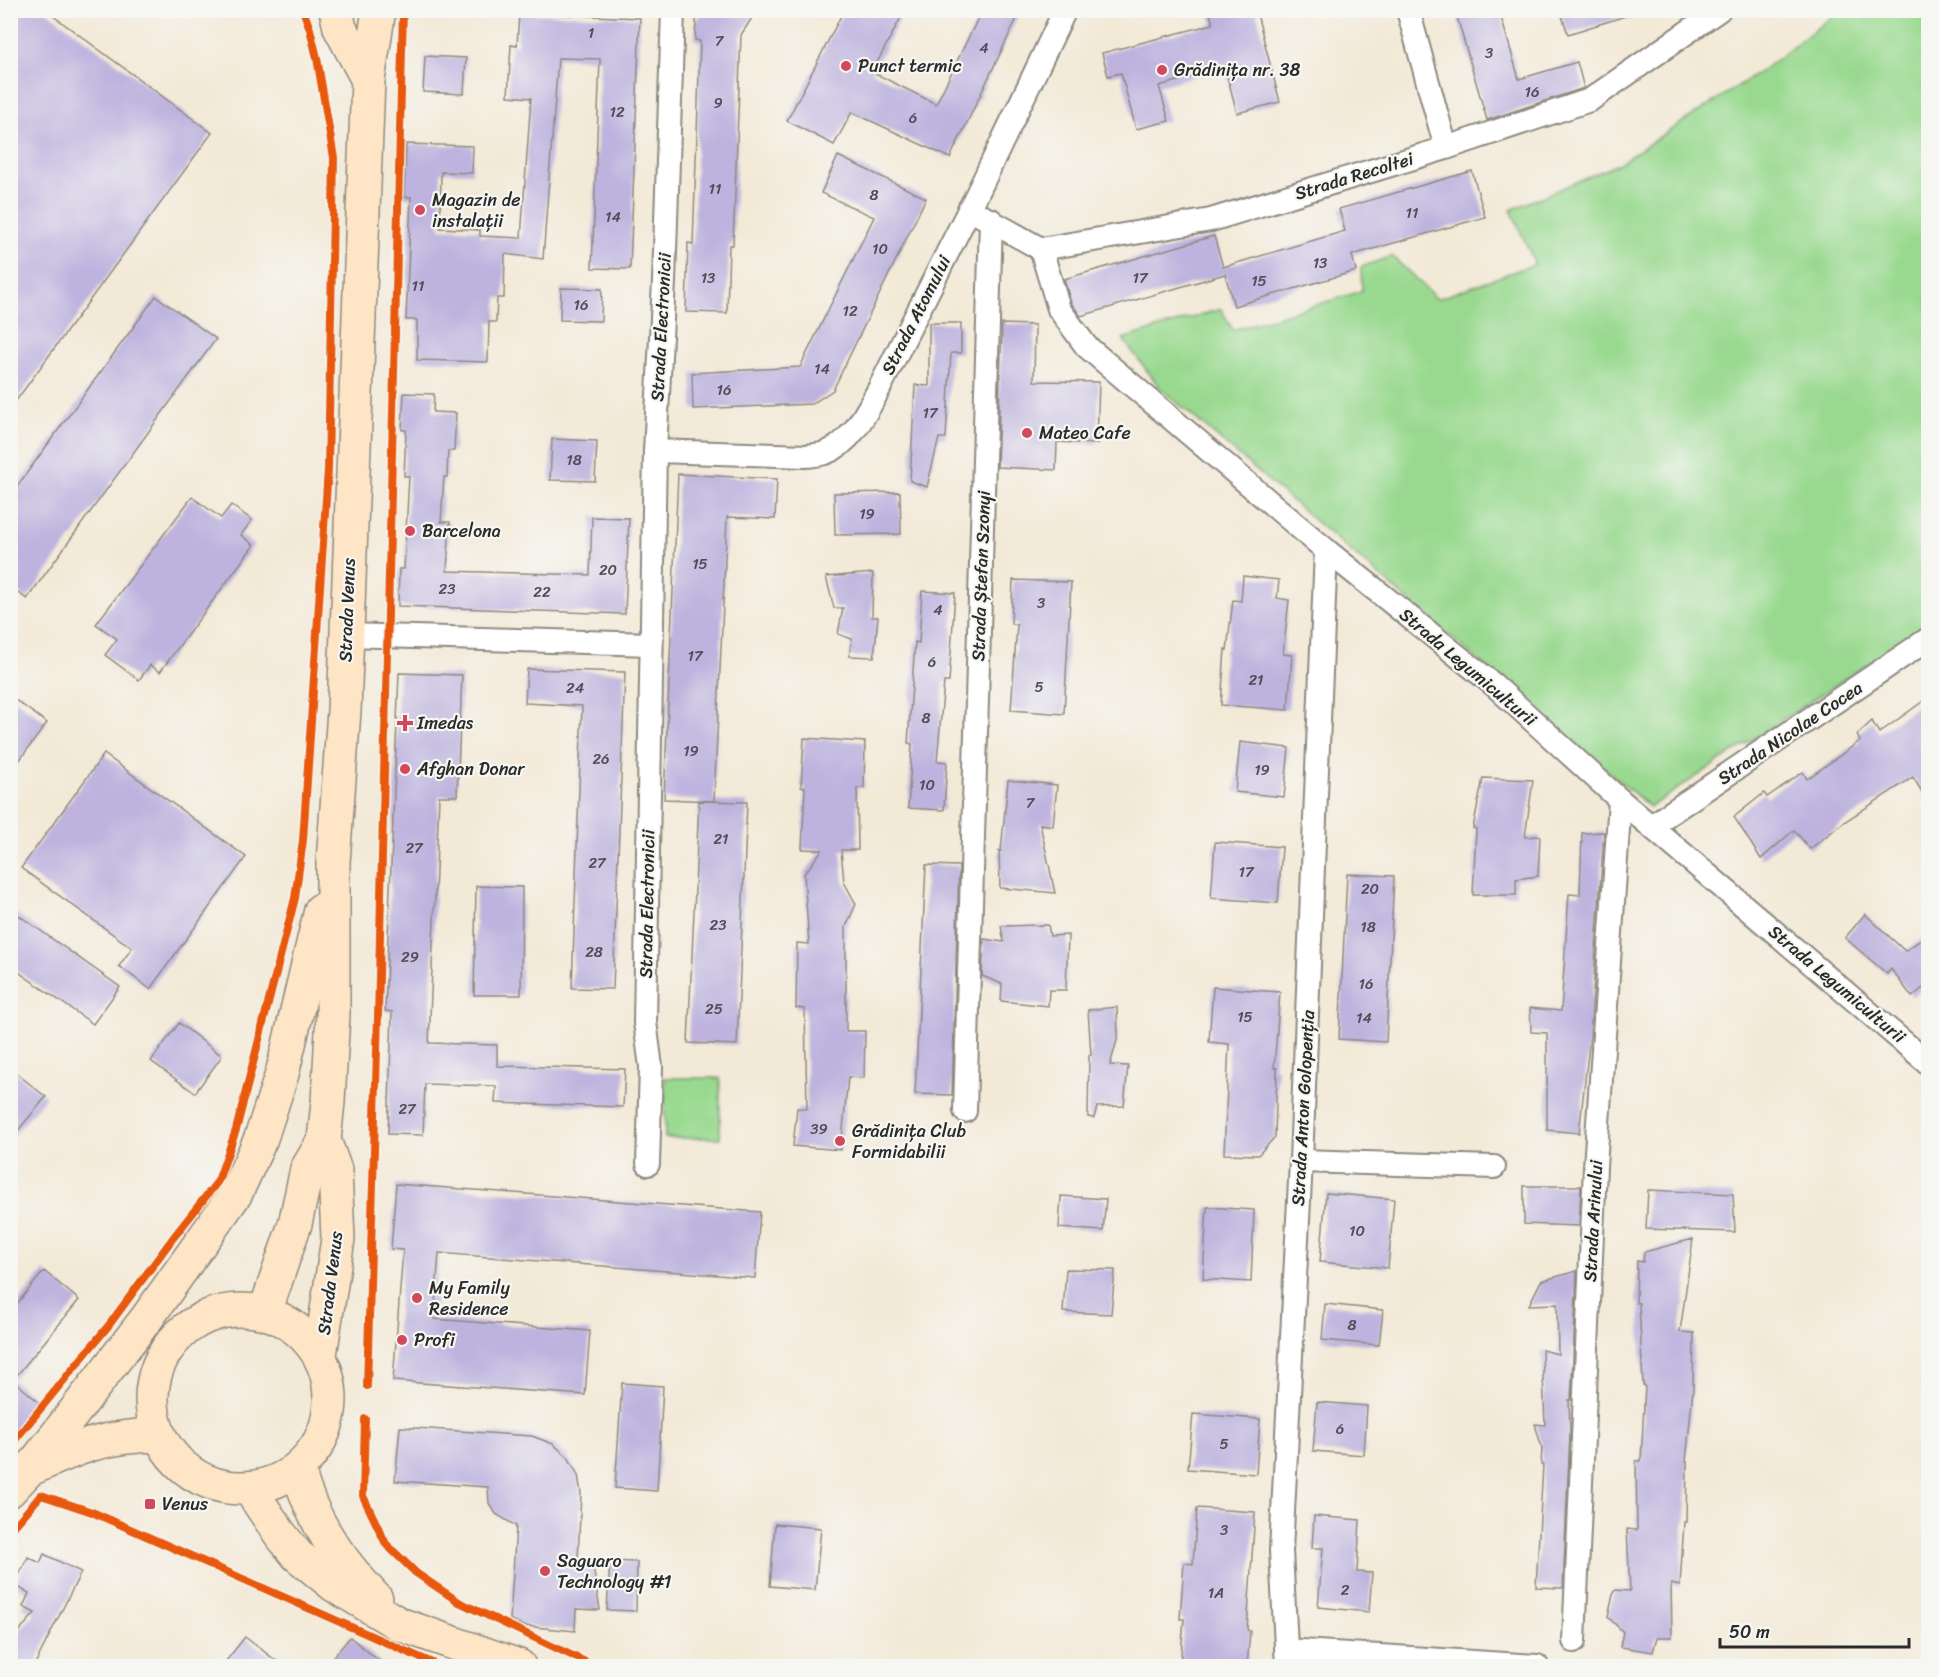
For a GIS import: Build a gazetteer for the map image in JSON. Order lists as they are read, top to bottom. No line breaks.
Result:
{"streets":{"main road":["Strada Venus"],"street":["Strada Recoltei","Strada Atomului","Strada Electronicii","Strada Ștefan Szonyi","Strada Legumiculturii","Strada Nicolae Cocea","Strada Anton Golopenția","Strada Arinului"]},"crossings":[["Strada Recoltei","Strada Legumiculturii"],["Strada Atomului","Strada Electronicii"],["Strada Legumiculturii","Strada Nicolae Cocea"],["Strada Legumiculturii","Strada Anton Golopenția"],["Strada Legumiculturii","Strada Arinului"]],"places":{"other":["Punct termic","Grădinița nr. 38","Magazin de instalații","Mateo Cafe","Barcelona","Afghan Donar","Grădinița Club Formidabilii","My Family Residence","Profi","Saguaro Technology #1"],"health":["Imedas"],"transit":["Venus"]},"house_numbers":["1","7","4","3","16","9","12","6","11","8","11","14","10","13","13","17","15","11","16","12","14","16","17","18","19","15","20","23","22","3","4","17","6","21","5","24","8","19","26","19","10","7","21","27","27","17","20","23","18","28","29","16","25","15","14","27","39","10","8","6","5","3","2","1A"],"scale_bar":"50 m"}
